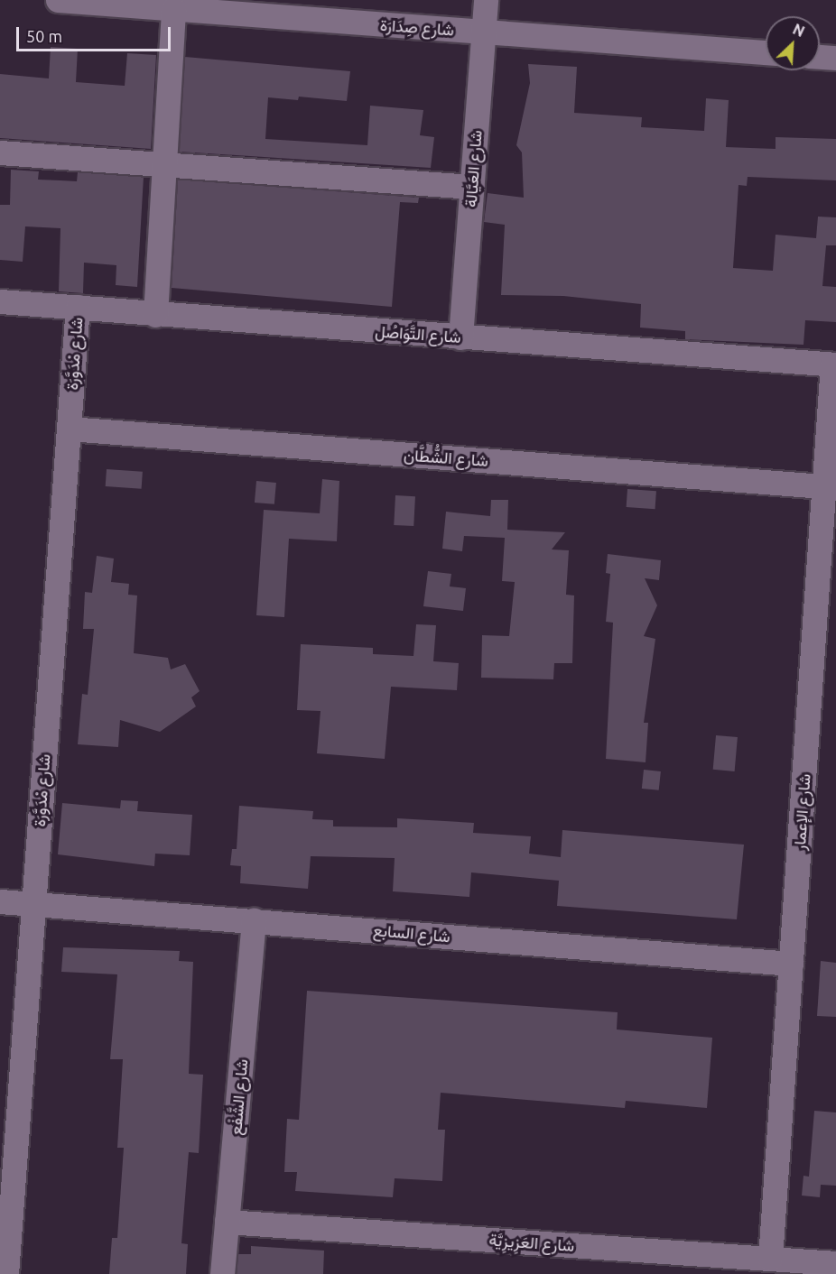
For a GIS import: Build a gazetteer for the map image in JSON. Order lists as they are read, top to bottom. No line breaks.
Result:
{"streets":{"street":["شارع صِدَارَة","شارع العَيَّالة","شارع التَّوَاصُل","شارع مْدَوَّرَة","شارع الشُّطَّان","شارع الإعمار","شارع السابع","شارع الشَّفْع","شارع العَزِيزِيَّة"]},"crossings":[["شارع صِدَارَة","شارع العَيَّالة"],["شارع العَيَّالة","شارع التَّوَاصُل"],["شارع التَّوَاصُل","شارع مْدَوَّرَة"],["شارع التَّوَاصُل","شارع الإعمار"],["شارع مْدَوَّرَة","شارع الشُّطَّان"],["شارع مْدَوَّرَة","شارع السابع"],["شارع الشُّطَّان","شارع الإعمار"],["شارع الإعمار","شارع السابع"],["شارع الإعمار","شارع العَزِيزِيَّة"],["شارع السابع","شارع الشَّفْع"],["شارع الشَّفْع","شارع العَزِيزِيَّة"]],"scale_bar":"50 m","north":"top right"}
